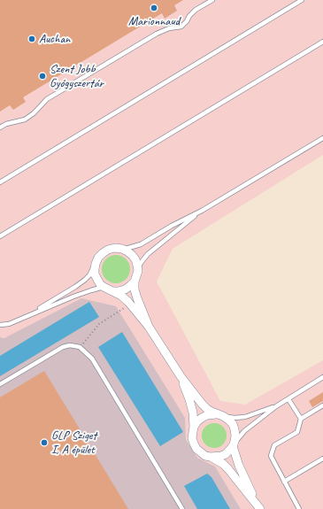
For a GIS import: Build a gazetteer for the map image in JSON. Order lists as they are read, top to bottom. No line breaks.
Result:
{"places":["Marionnaud","Auchan","Szent Jobb Gyógyszertár","GLP Sziget I, A épület"]}
